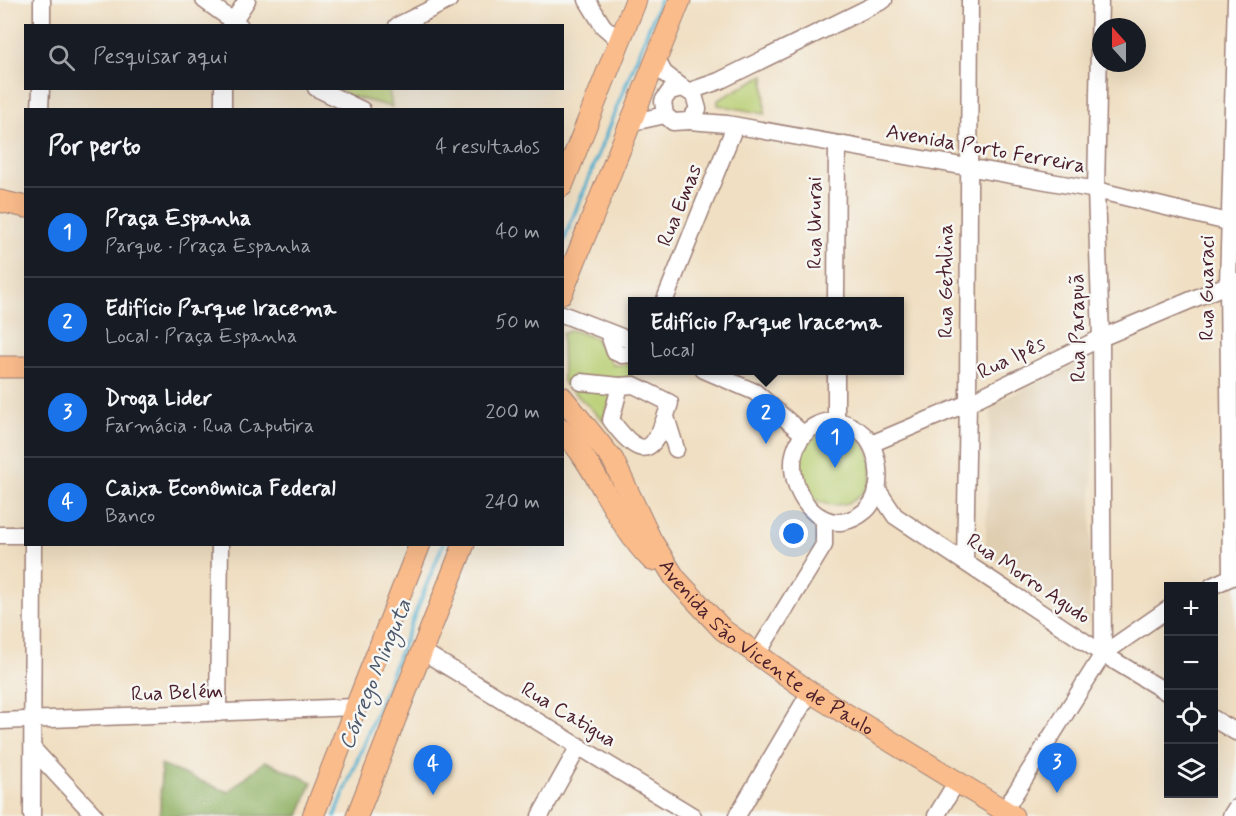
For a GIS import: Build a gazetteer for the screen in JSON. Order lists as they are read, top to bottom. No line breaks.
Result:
{"streets":{"main road":["Avenida São Vicente de Paulo"],"street":["Avenida Porto Ferreira","Rua Emas","Rua Ururai","Rua Getulina","Rua Guaraci","Rua Parapuã","Rua Ipês","Rua Morro Agudo","Rua Belém","Rua Catigua"]},"crossings":[["Avenida Porto Ferreira","Rua Emas"],["Avenida Porto Ferreira","Rua Ururai"],["Avenida Porto Ferreira","Rua Getulina"],["Avenida Porto Ferreira","Rua Guaraci"],["Avenida Porto Ferreira","Rua Parapuã"],["Rua Getulina","Rua Ipês"],["Rua Getulina","Rua Morro Agudo"],["Rua Guaraci","Rua Ipês"],["Rua Parapuã","Rua Ipês"],["Rua Parapuã","Rua Morro Agudo"],["Rua Ipês","Rua Morro Agudo"]],"water":["Córrego Minguta"],"north":"top","page":{"search":"Pesquisar aqui","heading":["Por perto","4 resultados"],"list":[{"mark":"1","name":"Praça Espanha","note":"Parque · Praça Espanha","value":"40 m"},{"mark":"2","name":"Edifício Parque Iracema","note":"Local · Praça Espanha","value":"50 m"},{"mark":"3","name":"Droga Lider","note":"Farmácia · Rua Caputira","value":"200 m"},{"mark":"4","name":"Caixa Econômica Federal","note":"Banco","value":"240 m"}],"popup":["Edifício Parque Iracema","Local"],"pins":["2","1","3","4"],"map_buttons":["+","−"]}}
